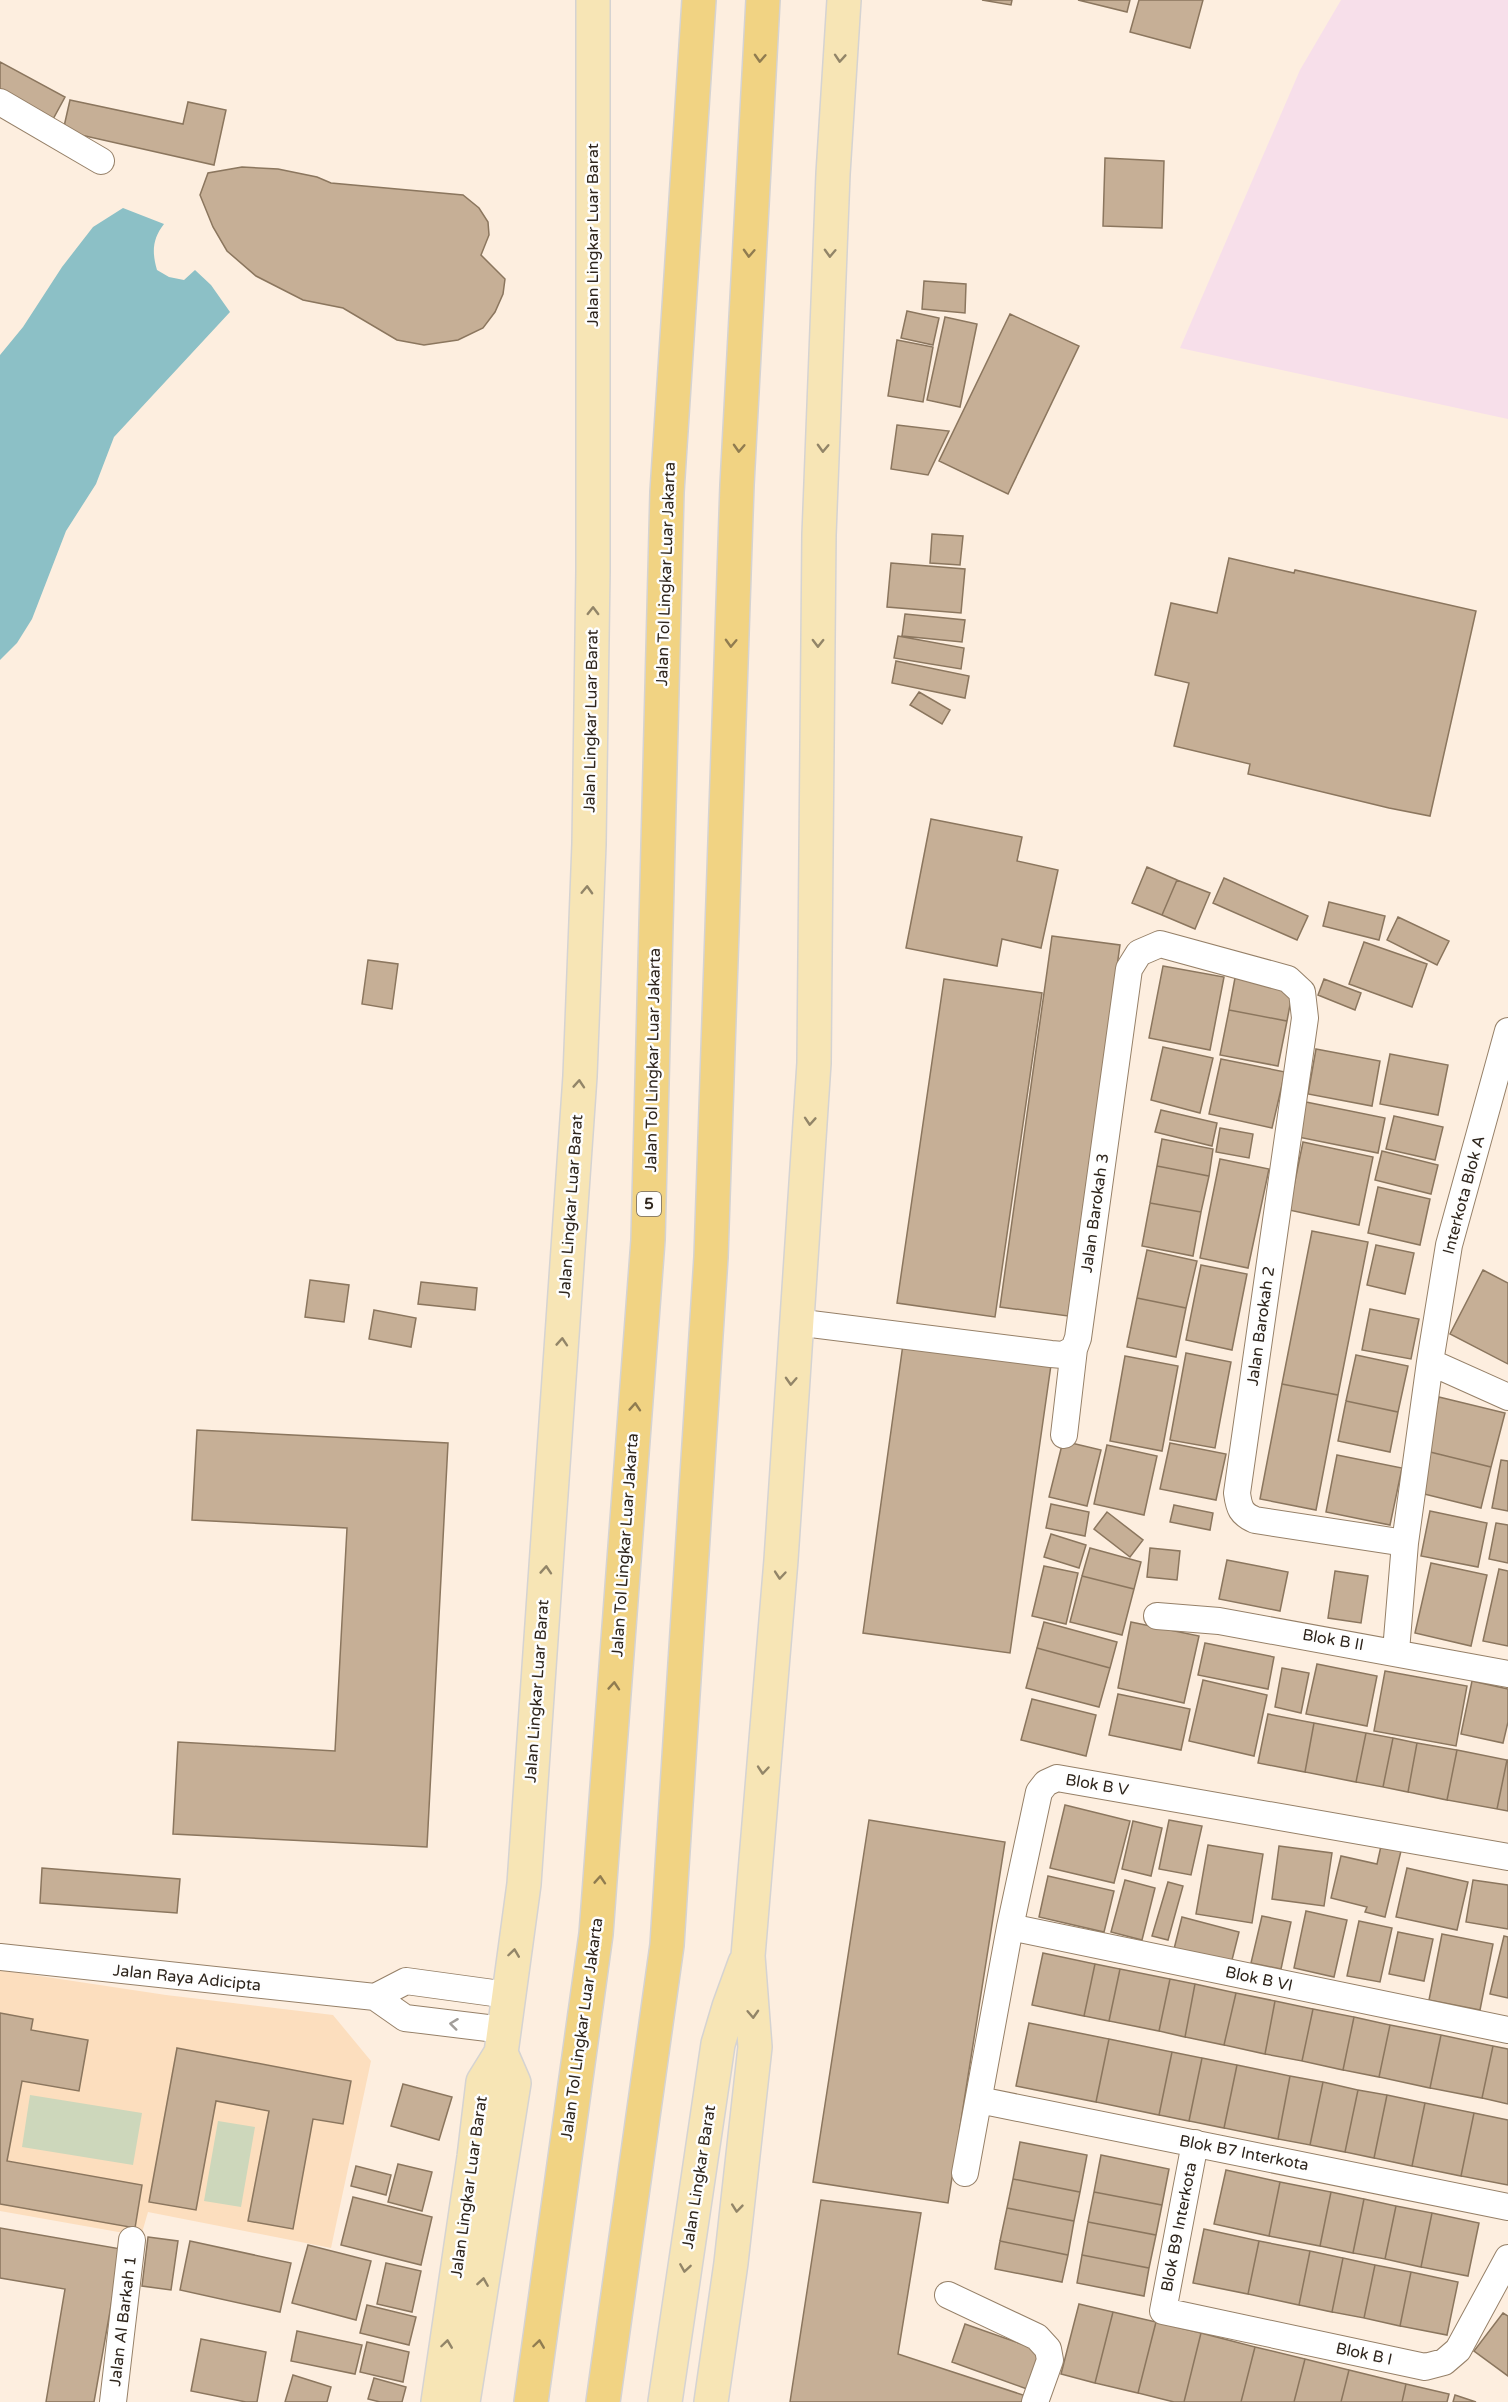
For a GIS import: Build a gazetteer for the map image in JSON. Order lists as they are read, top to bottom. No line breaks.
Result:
{"streets":{"highway":["Jalan Tol Lingkar Luar Jakarta","5"],"main road":["Jalan Lingkar Luar Barat","Jalan Lingkar Barat"],"street":["Interkota Blok A","Jalan Barokah 3","Jalan Barokah 2","Blok B II","Blok B V","Jalan Raya Adicipta","Blok B VI","Blok B7 Interkota","Blok B9 Interkota","Jalan Al Barkah 1","Blok B I"]},"crossings":[["Jalan Lingkar Luar Barat","Jalan Raya Adicipta"],["Interkota Blok A","Jalan Barokah 2"],["Interkota Blok A","Blok B II"],["Jalan Barokah 3","Jalan Barokah 2"],["Blok B V","Blok B VI"],["Blok B V","Blok B7 Interkota"],["Blok B7 Interkota","Blok B9 Interkota"],["Blok B9 Interkota","Blok B I"]]}
